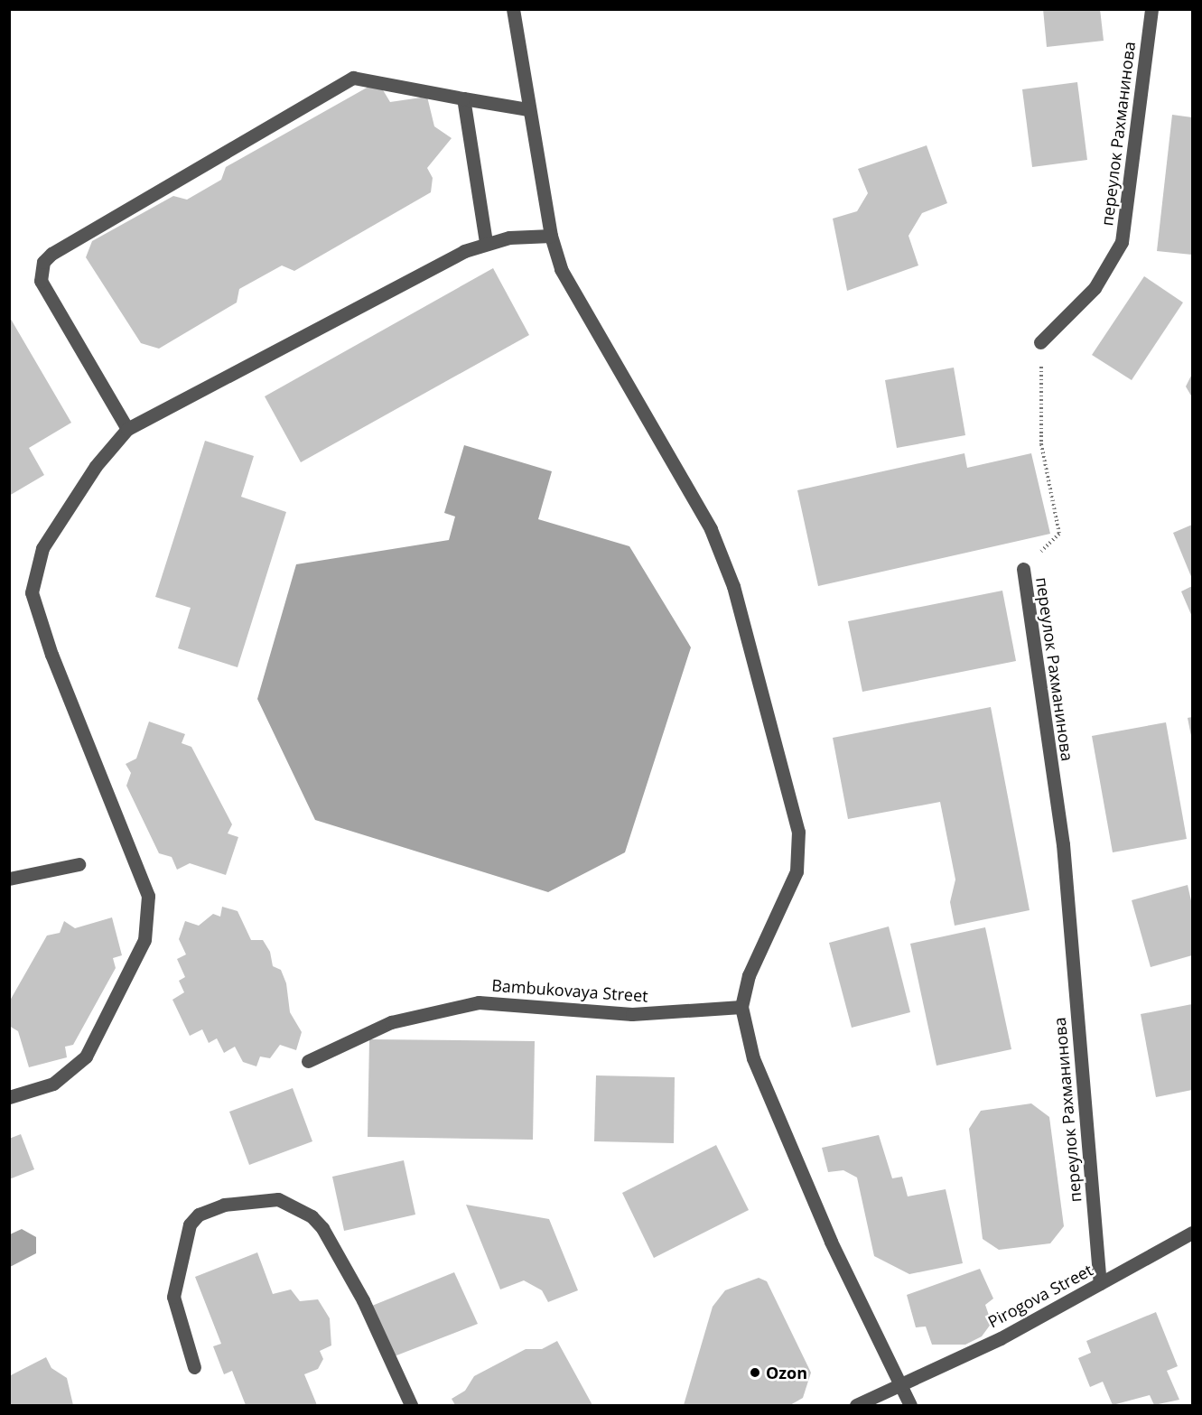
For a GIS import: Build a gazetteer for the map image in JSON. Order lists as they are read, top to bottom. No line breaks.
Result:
{"streets":{"street":["переулок Рахманинова","Bambukovaya Street","Pirogova Street"]},"crossings":[["переулок Рахманинова","Pirogova Street"]],"places":["Ozon"]}
